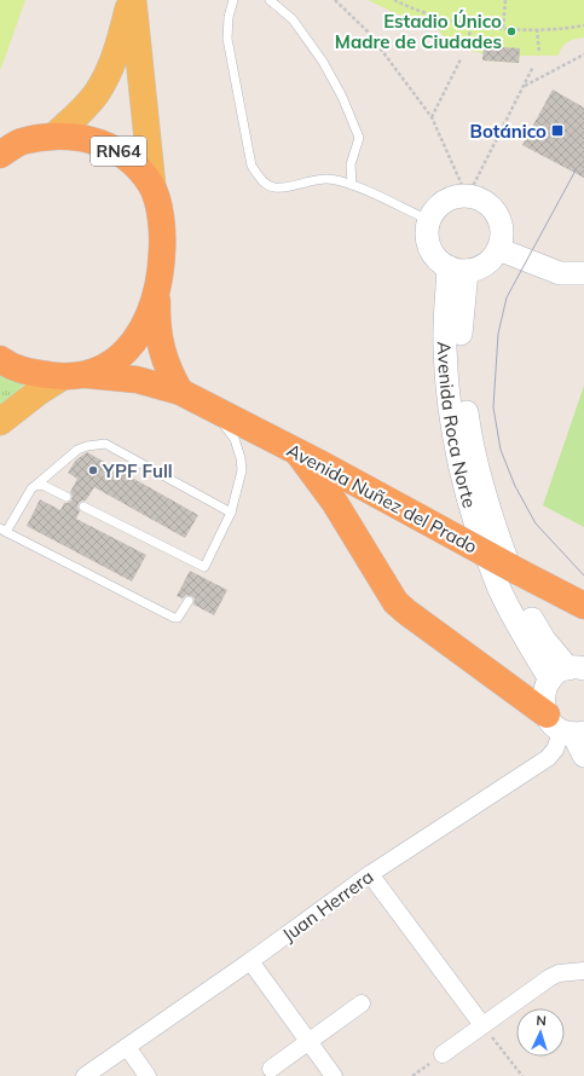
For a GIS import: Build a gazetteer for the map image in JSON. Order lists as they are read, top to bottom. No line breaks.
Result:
{"streets":{"highway":["RN64","Avenida Nuñez del Prado"],"main road":["Avenida Roca Norte"],"street":["Juan Herrera"]},"crossings":[["RN64","Avenida Nuñez del Prado"]],"places":{"other":["Estadio Único Madre de Ciudades","YPF Full"],"transit":["Botánico"]},"north":"top"}
